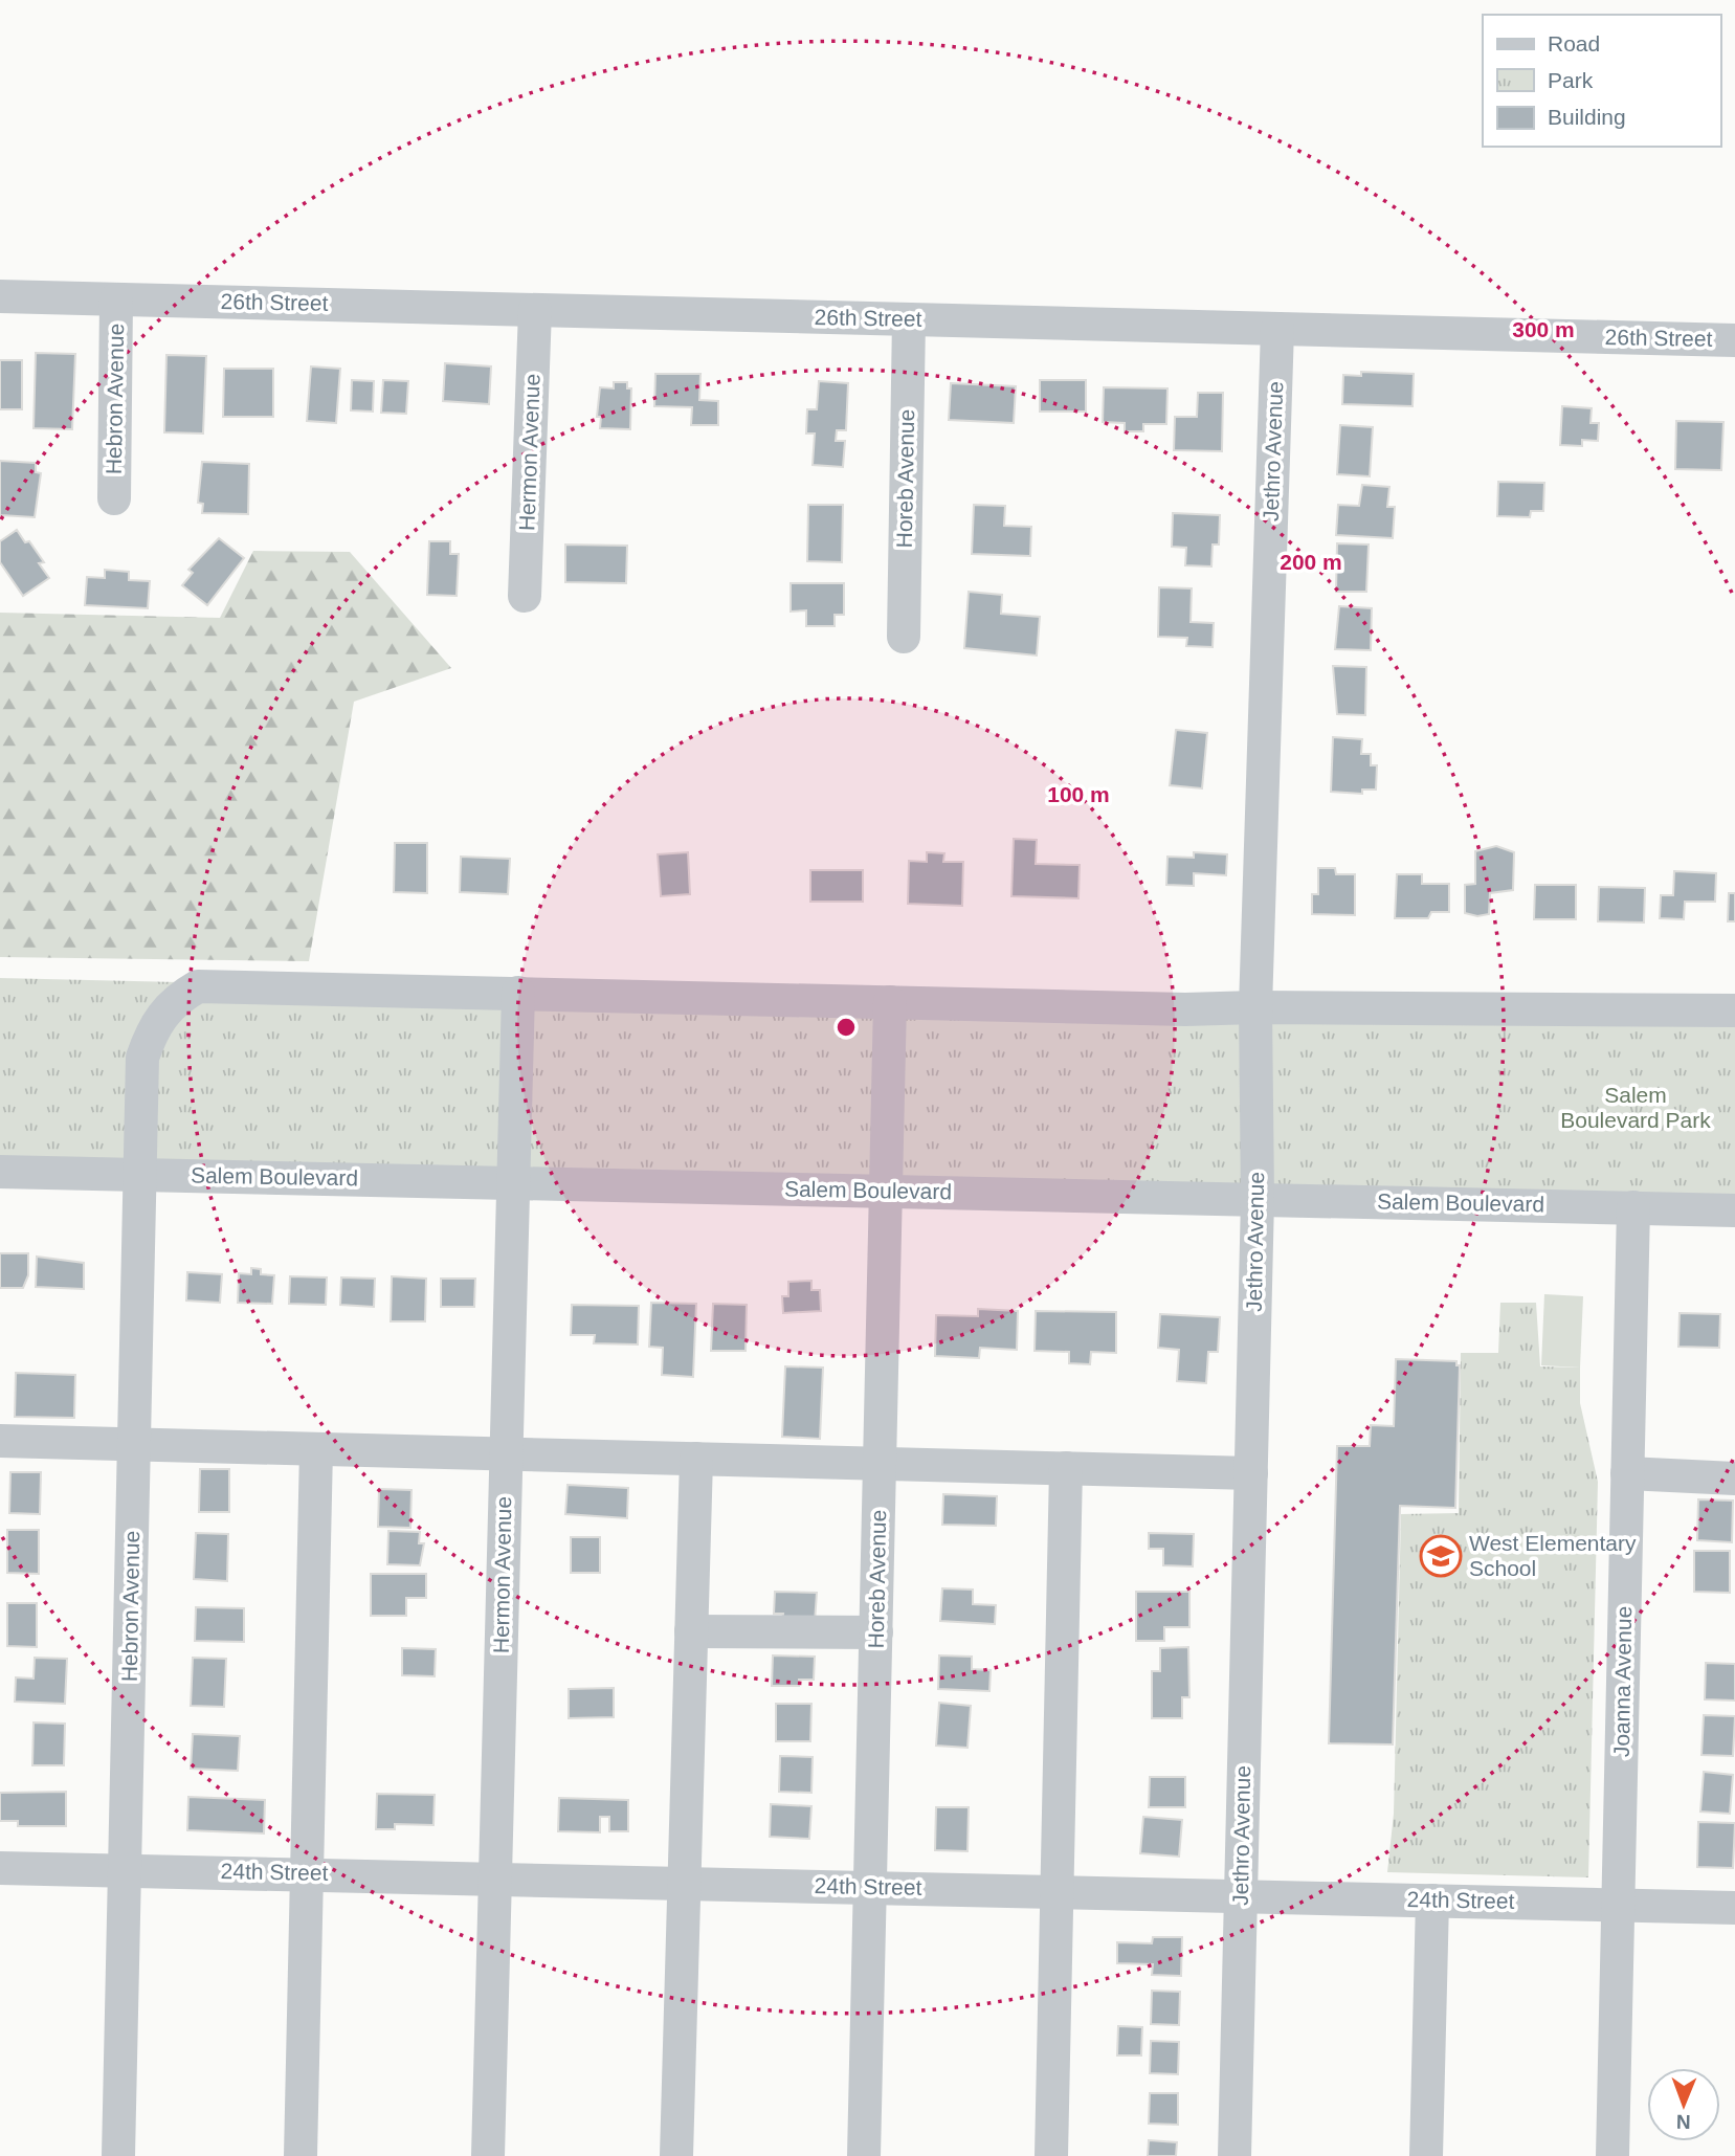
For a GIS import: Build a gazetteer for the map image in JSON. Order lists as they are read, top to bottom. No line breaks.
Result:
{"streets":{"street":["26th Street","Hebron Avenue","Jethro Avenue","Hermon Avenue","Horeb Avenue","Salem Boulevard","Joanna Avenue","24th Street"]},"crossings":[["26th Street","Hebron Avenue"],["26th Street","Jethro Avenue"],["26th Street","Hermon Avenue"],["26th Street","Horeb Avenue"],["Hebron Avenue","Hermon Avenue"],["Hebron Avenue","Salem Boulevard"],["Hebron Avenue","24th Street"],["Jethro Avenue","Salem Boulevard"],["Jethro Avenue","24th Street"],["Hermon Avenue","Salem Boulevard"],["Hermon Avenue","24th Street"],["Horeb Avenue","Salem Boulevard"],["Horeb Avenue","24th Street"],["Salem Boulevard","Joanna Avenue"],["Joanna Avenue","24th Street"]],"parks":["Salem Boulevard Park"],"places":{"school or university":["West Elementary School"]},"legend":["Road","Park","Building"],"north":"bottom","rings":["300 m","200 m","100 m"]}
